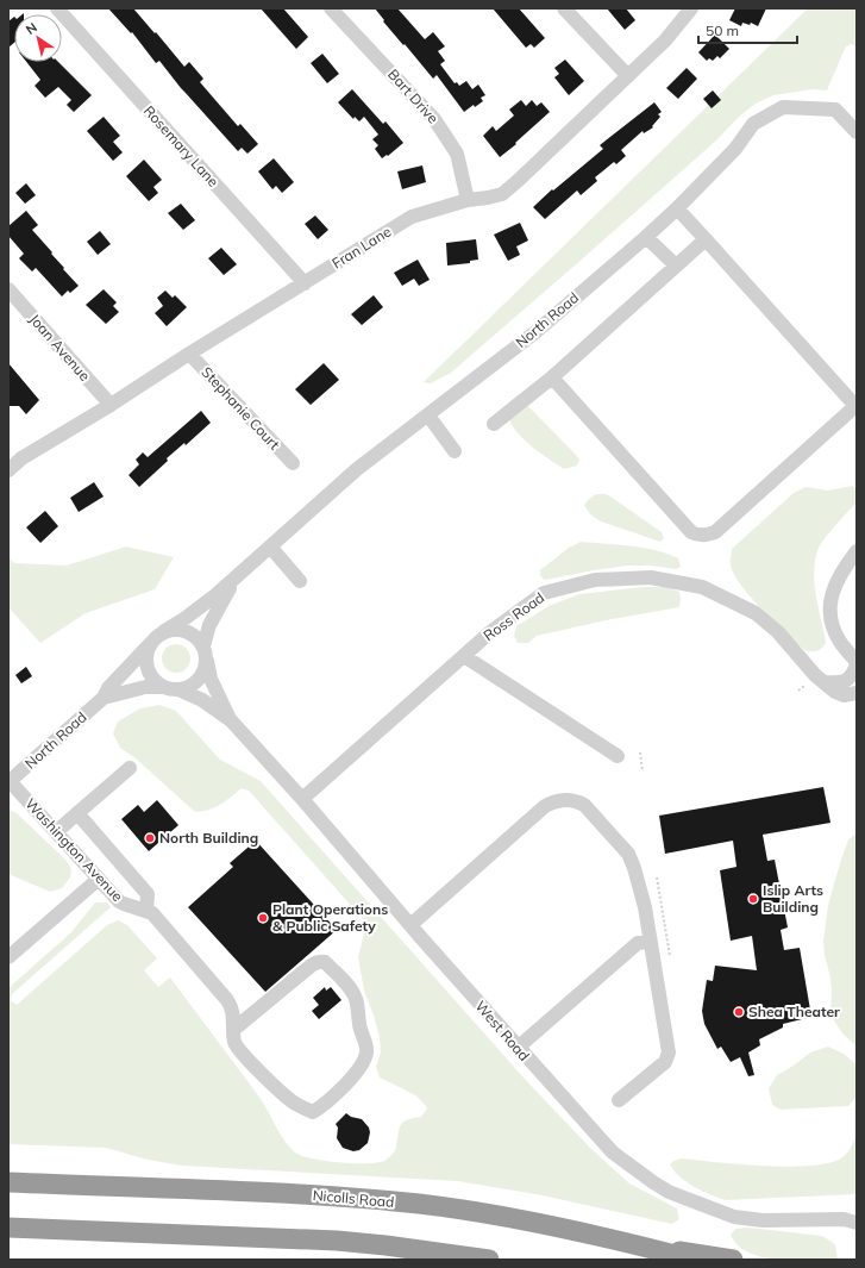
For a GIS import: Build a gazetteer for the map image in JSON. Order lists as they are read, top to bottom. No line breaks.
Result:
{"streets":{"highway":["Nicolls Road"],"street":["Bart Drive","Rosemary Lane","Fran Lane","North Road","Joan Avenue","Stephanie Court","Ross Road","Washington Avenue","West Road"]},"crossings":[["Bart Drive","Fran Lane"],["Rosemary Lane","Fran Lane"],["Fran Lane","Joan Avenue"],["Fran Lane","Stephanie Court"],["North Road","Washington Avenue"],["North Road","West Road"],["Ross Road","West Road"]],"places":["North Building","Islip Arts Building","Plant Operations & Public Safety","Shea Theater"],"scale_bar":"50 m","north":"top left"}
